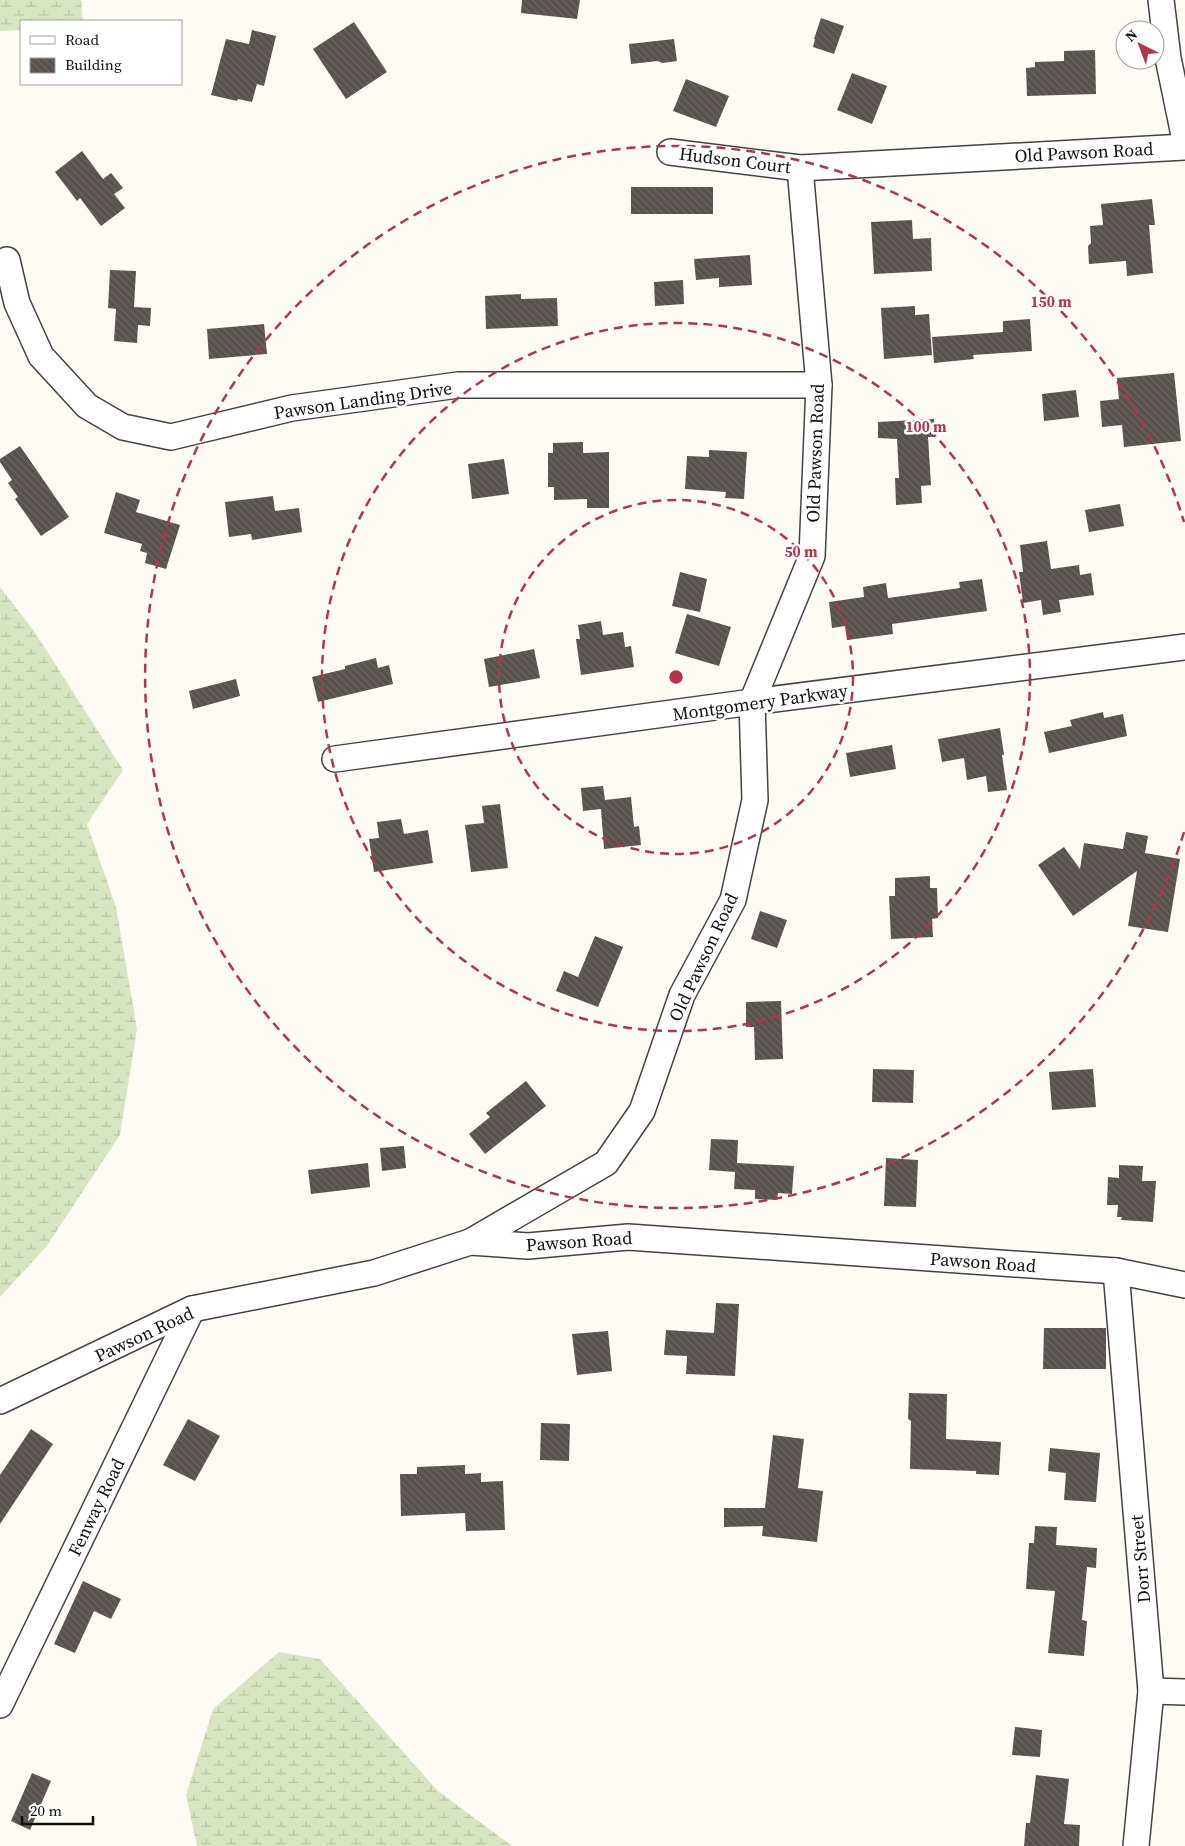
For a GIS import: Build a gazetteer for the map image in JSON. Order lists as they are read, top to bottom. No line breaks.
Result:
{"streets":{"street":["Old Pawson Road","Hudson Court","Pawson Landing Drive","Montgomery Parkway","Pawson Road","Fenway Road","Dorr Street"]},"crossings":[["Old Pawson Road","Hudson Court"],["Old Pawson Road","Pawson Landing Drive"],["Old Pawson Road","Montgomery Parkway"],["Old Pawson Road","Pawson Road"],["Pawson Road","Fenway Road"],["Pawson Road","Dorr Street"]],"legend":["Road","Building"],"scale_bar":"20 m","north":"top left","rings":["150 m","100 m","50 m"]}
